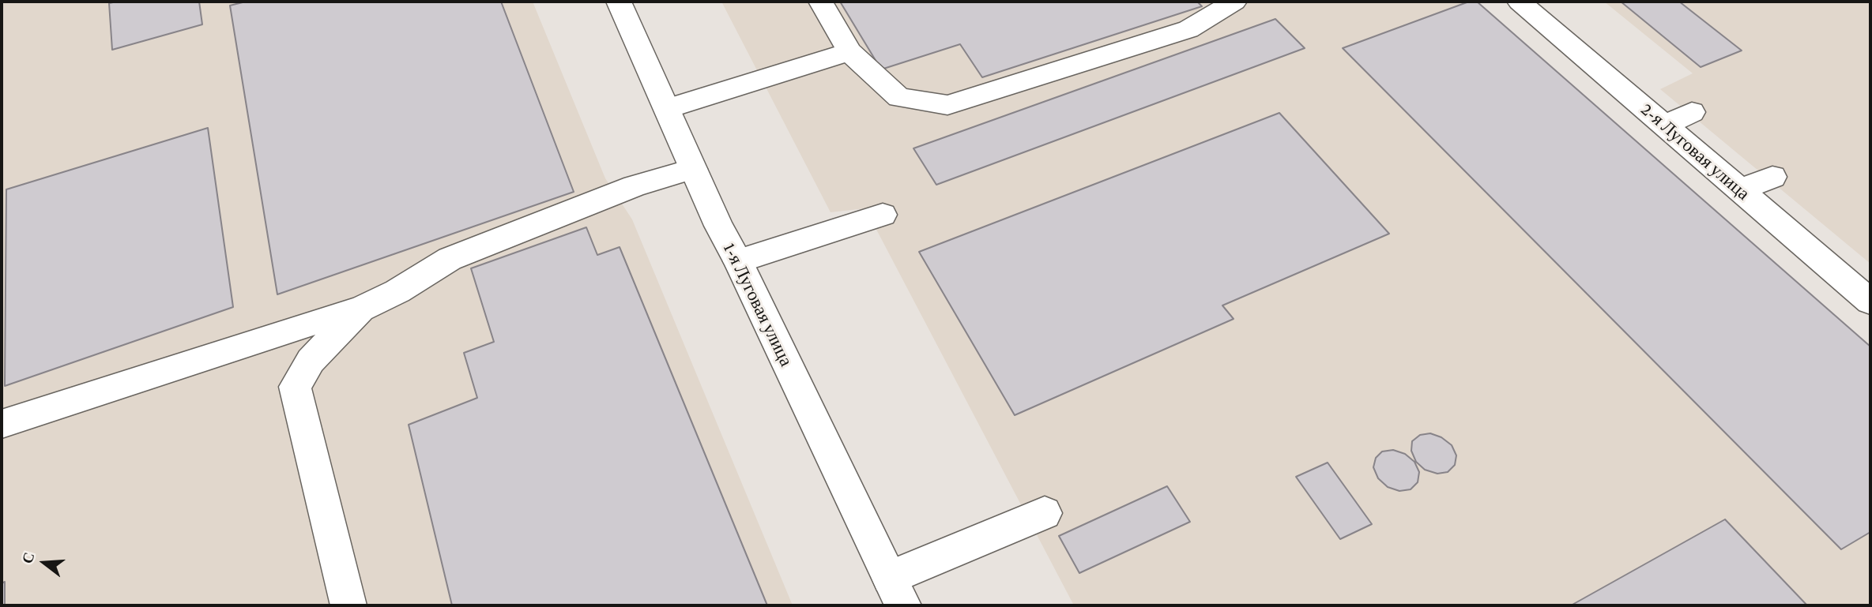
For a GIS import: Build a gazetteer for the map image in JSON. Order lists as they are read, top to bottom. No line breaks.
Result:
{"streets":{"main road":["2-я Луговая улица","1-я Луговая улица"]},"north":"left"}
